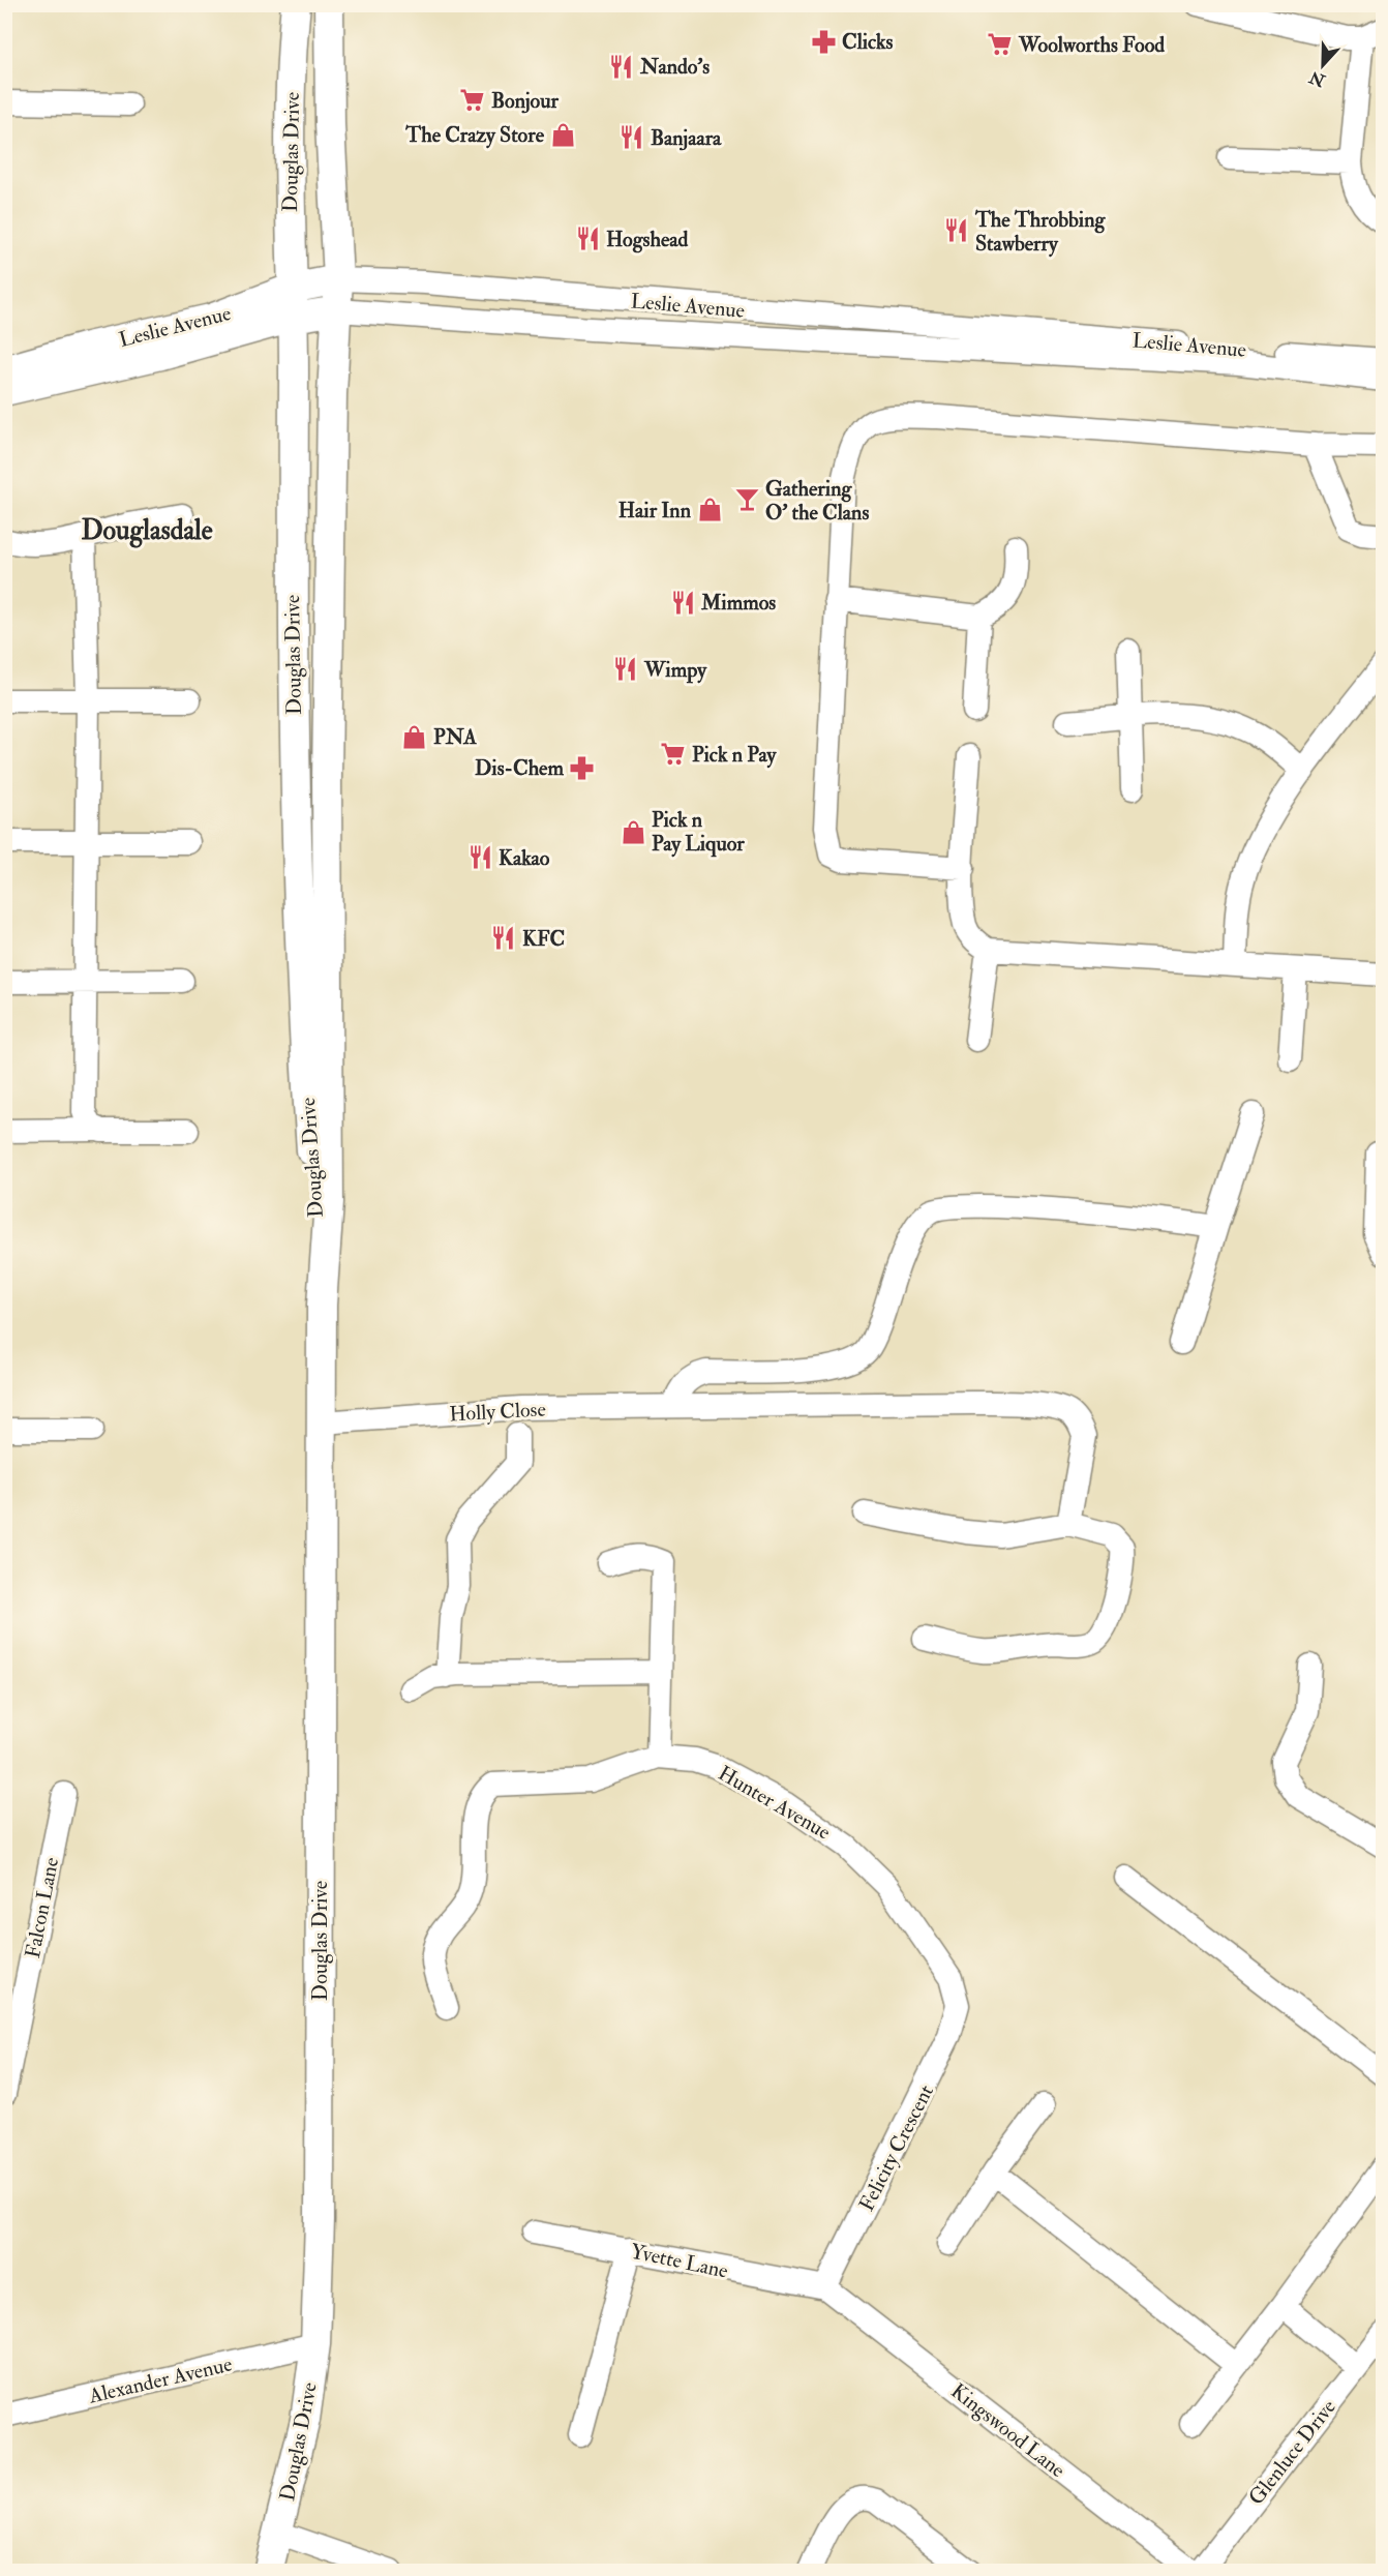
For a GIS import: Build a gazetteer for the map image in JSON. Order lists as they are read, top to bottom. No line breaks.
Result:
{"streets":{"street":["Douglas Drive","Leslie Avenue","Holly Close","Hunter Avenue","Falcon Lane","Felicity Crescent","Yvette Lane","Alexander Avenue","Kingswood Lane","Glenluce Drive"]},"crossings":[["Douglas Drive","Leslie Avenue"],["Douglas Drive","Holly Close"],["Douglas Drive","Alexander Avenue"],["Hunter Avenue","Felicity Crescent"],["Felicity Crescent","Yvette Lane"],["Felicity Crescent","Kingswood Lane"],["Yvette Lane","Kingswood Lane"]],"districts":["Douglasdale"],"places":{"pharmacy":["Clicks","Dis-Chem"],"supermarket":["Woolworths Food","Bonjour","Pick n Pay"],"restaurant":["Nando's","Banjaara","The Throbbing Stawberry","Hogshead","Mimmos","Wimpy","Kakao","KFC"],"shop":["The Crazy Store","Hair Inn","PNA","Pick n Pay Liquor"],"bar":["Gathering O' the Clans"]},"north":"bottom"}
